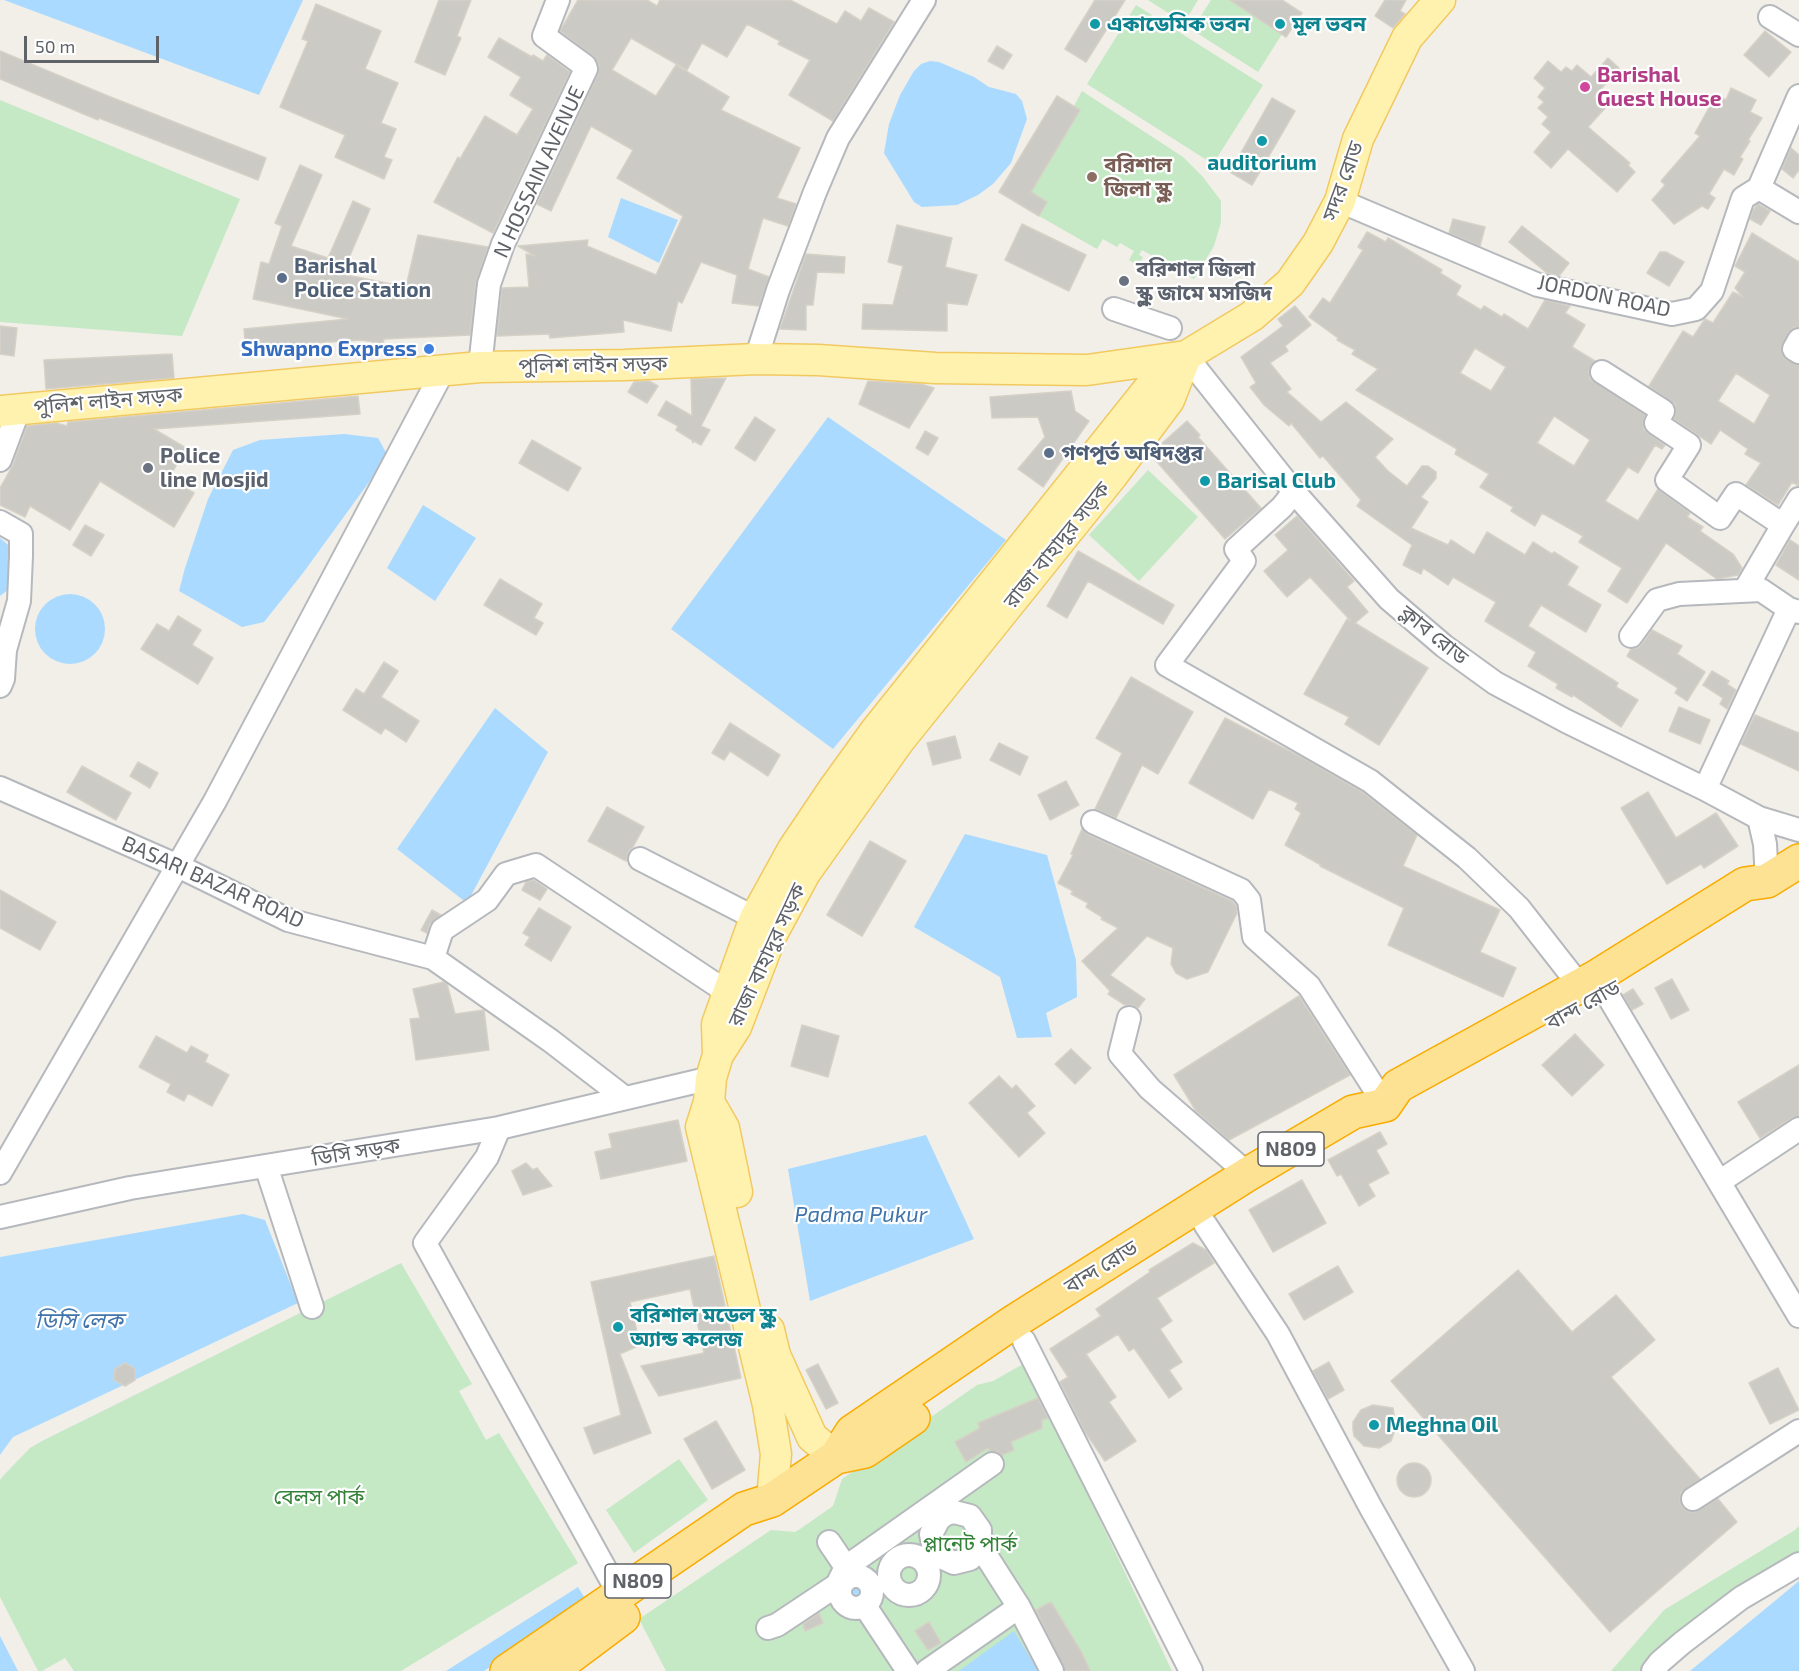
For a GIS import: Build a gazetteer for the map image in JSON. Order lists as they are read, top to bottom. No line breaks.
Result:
{"streets":{"highway":["বান্দ রোড","N809"],"main road":["সদর রোড","পুলিশ লাইন সড়ক","রাজা বাহাদুর সড়ক"],"street":["N HOSSAIN AVENUE","JORDON ROAD","ক্লাব রোড","BASARI BAZAR ROAD","ডিসি সড়ক"]},"crossings":[["N HOSSAIN AVENUE","পুলিশ লাইন সড়ক"],["সদর রোড","JORDON ROAD"],["সদর রোড","পুলিশ লাইন সড়ক"],["সদর রোড","রাজা বাহাদুর সড়ক"],["সদর রোড","ক্লাব রোড"],["পুলিশ লাইন সড়ক","রাজা বাহাদুর সড়ক"],["পুলিশ লাইন সড়ক","ক্লাব রোড"],["রাজা বাহাদুর সড়ক","ক্লাব রোড"],["রাজা বাহাদুর সড়ক","বান্দ রোড"],["রাজা বাহাদুর সড়ক","ডিসি সড়ক"]],"water":["Padma Pukur","ডিসি লেক"],"parks":["বেলস পার্ক","প্লানেট পার্ক"],"places":["একাডেমিক ভবন","মূল ভবন","Barishal Guest House","auditorium","বরিশাল জিলা স্কুল","Barishal Police Station","বরিশাল জিলা স্কুল জামে মসজিদ","Shwapno Express","গণপূর্ত অধিদপ্তর","Police line Mosjid","Barisal Club","বরিশাল মডেল স্কুল অ্যান্ড কলেজ","Meghna Oil"],"scale_bar":"50 m"}
